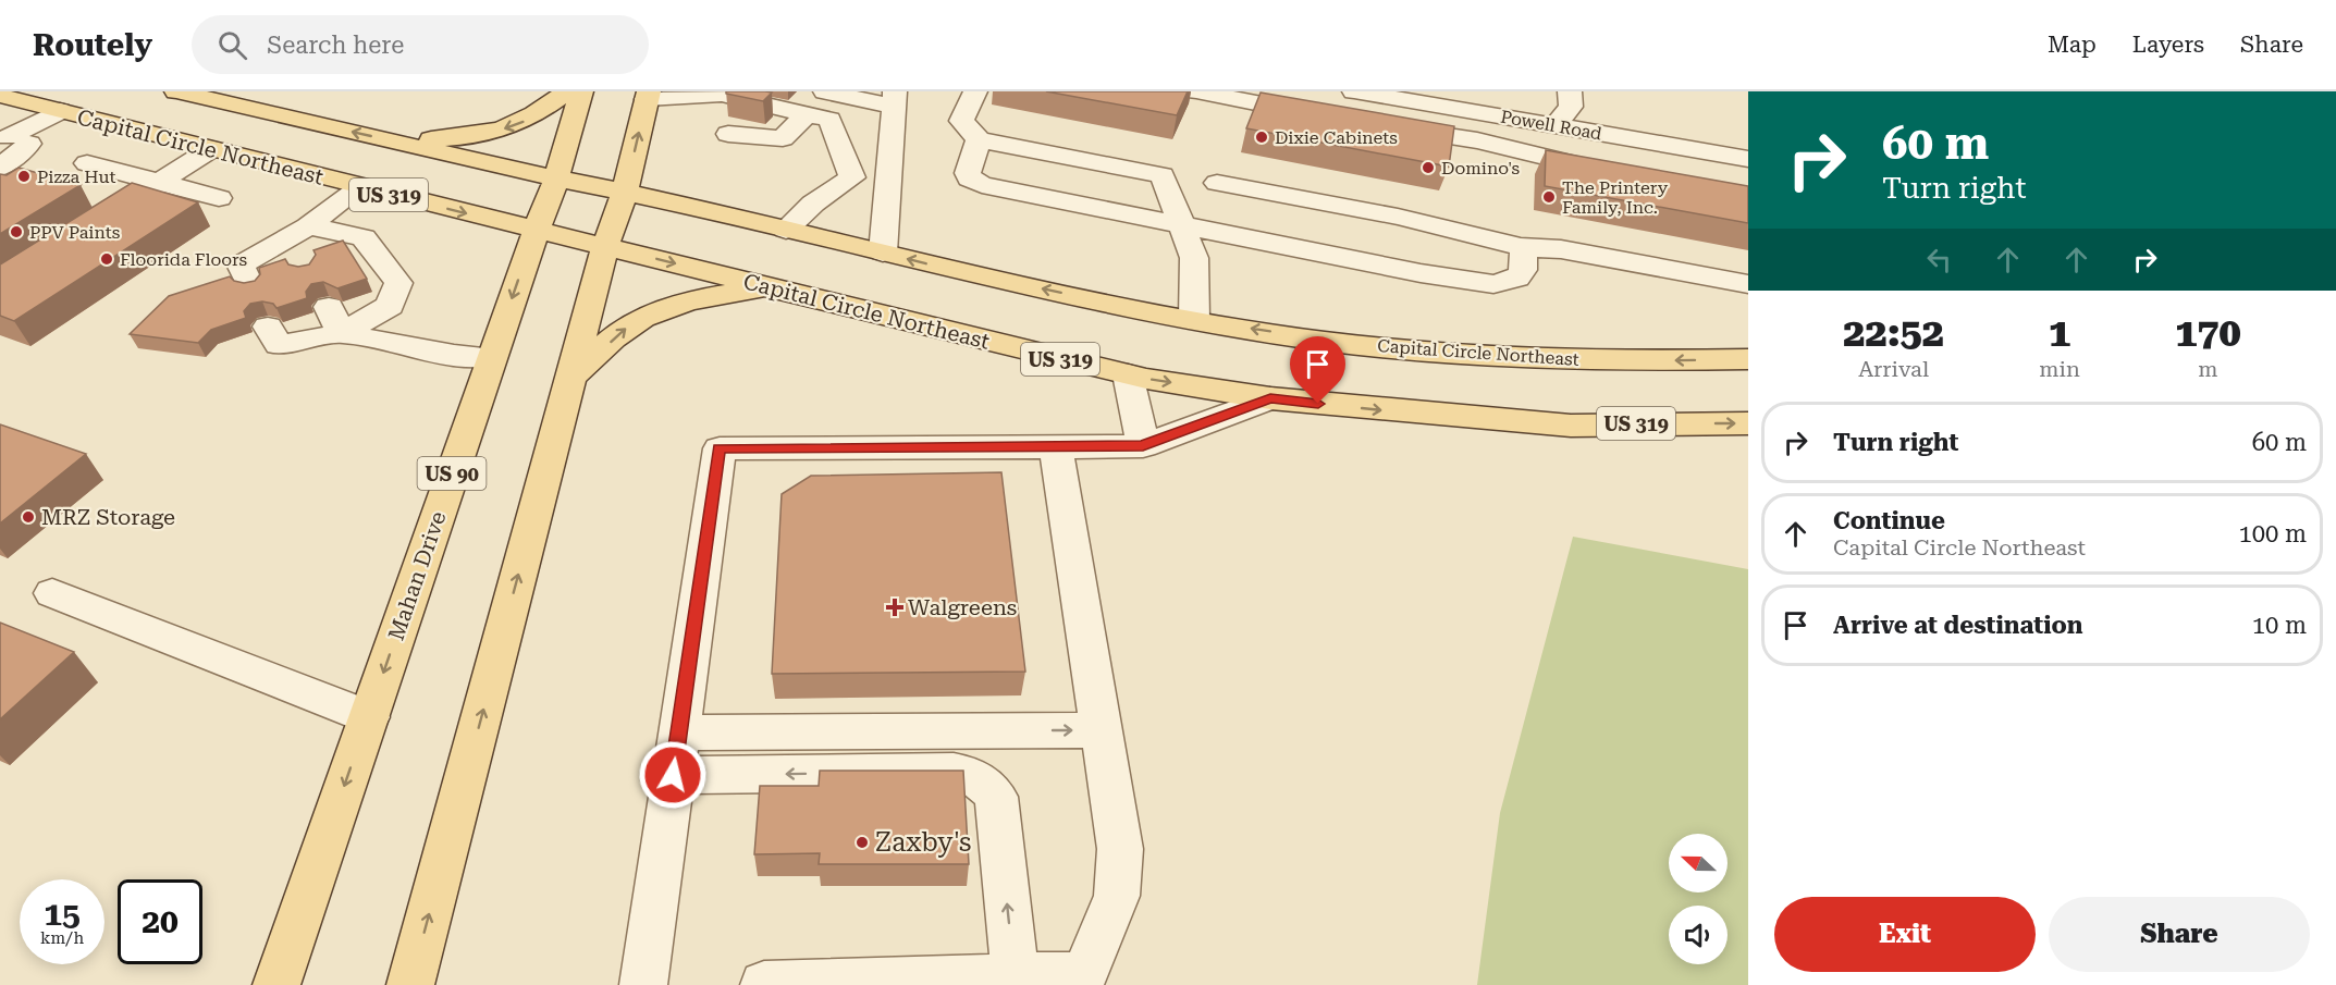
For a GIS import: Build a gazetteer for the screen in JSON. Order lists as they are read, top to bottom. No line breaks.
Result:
{"streets":{"main road":["Capital Circle Northeast","US 319","US 90","Mahan Drive"],"street":["Powell Road"]},"crossings":[["Capital Circle Northeast","Mahan Drive"]],"places":{"other":["Dixie Cabinets","Domino's","Pizza Hut","The Printery Family, Inc.","PPV Paints","Floorida Floors","MRZ Storage","Zaxby's"],"health":["Walgreens"]},"north":"left","page":{"header":"Routely","search":"Search here","nav":["Map","Layers","Share"],"turn":["60 m","Turn right"],"eta":["22:52","Arrival","1","min","170","m"],"list":[{"name":"Turn right","value":"60 m"},{"name":"Continue","note":"Capital Circle Northeast","value":"100 m"},{"name":"Arrive at destination","value":"10 m"}],"speed":"15 km/h","limit":"20","buttons":["Exit","Share"]}}
